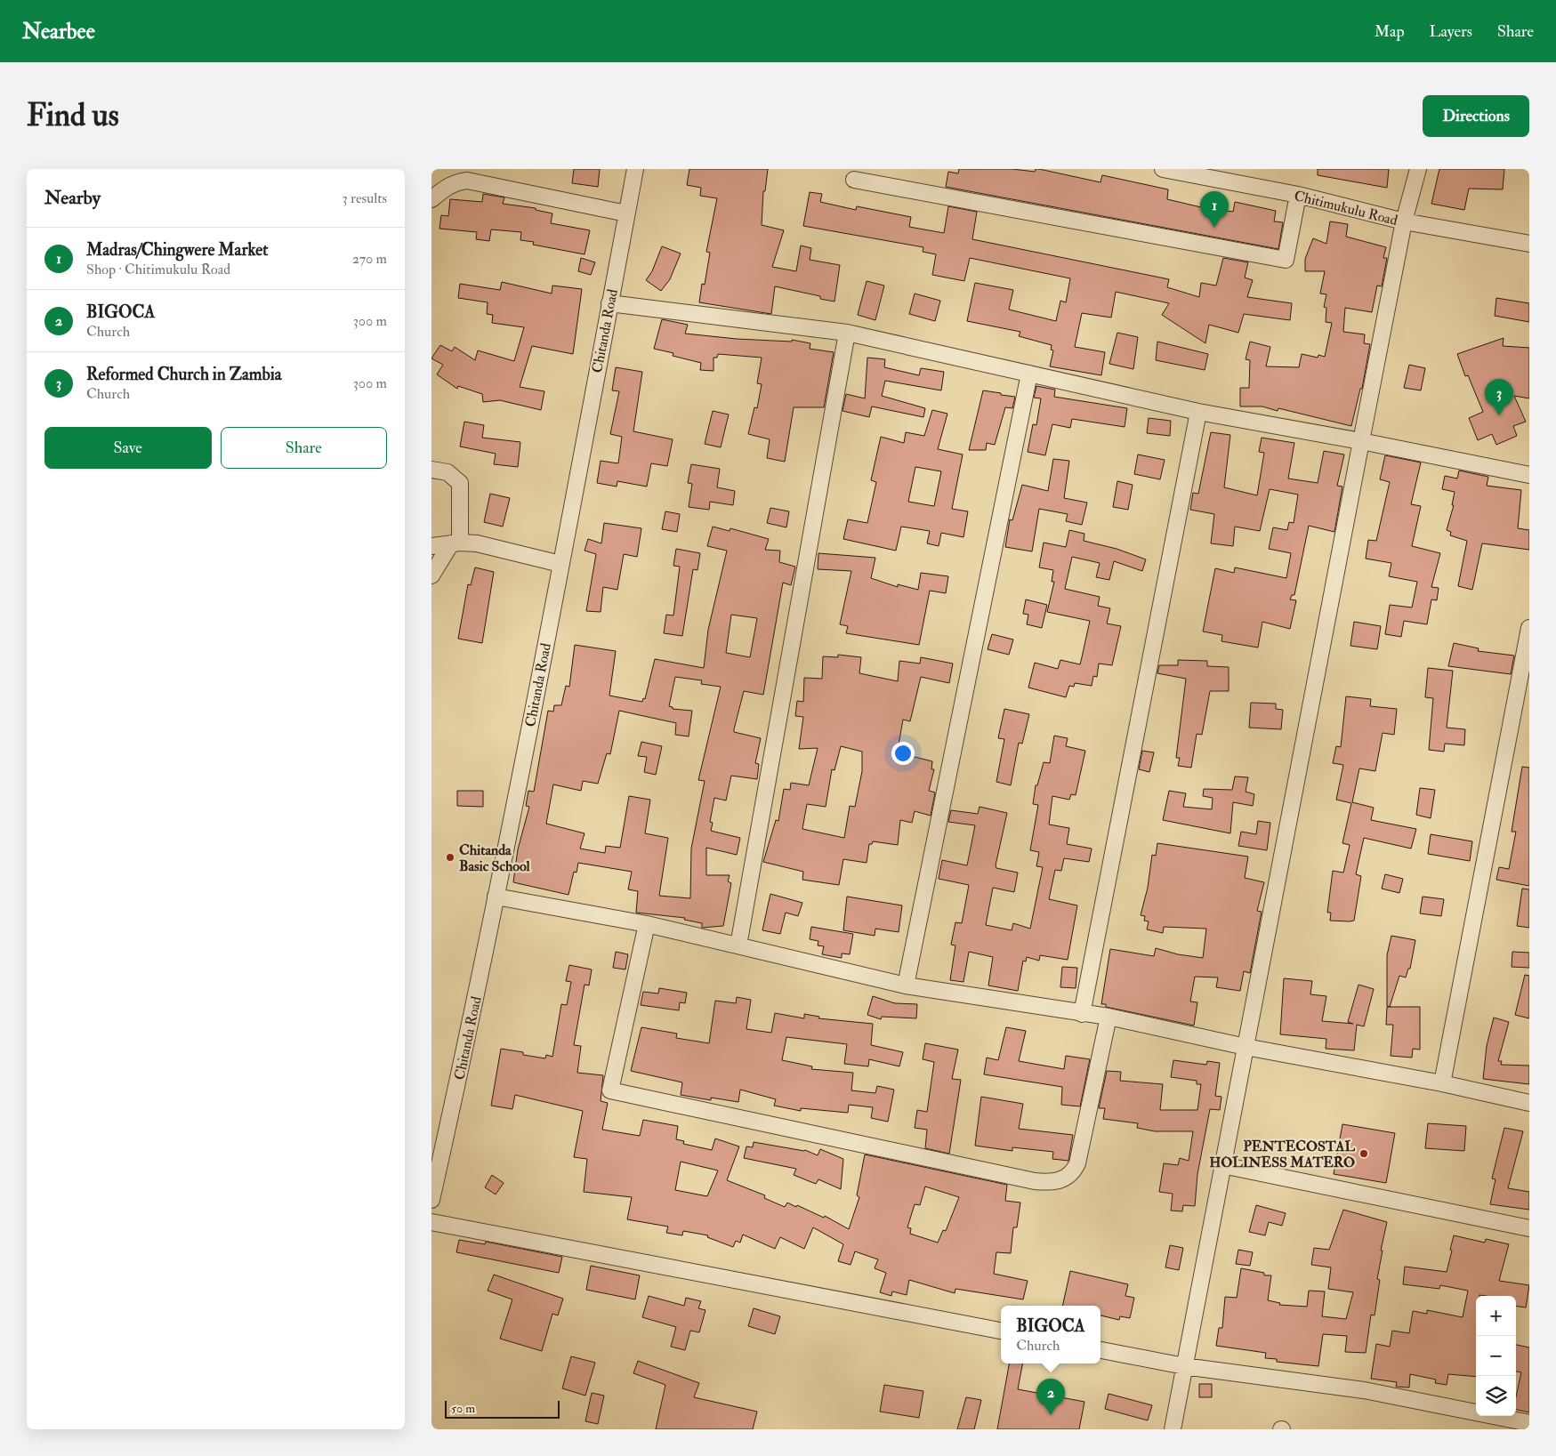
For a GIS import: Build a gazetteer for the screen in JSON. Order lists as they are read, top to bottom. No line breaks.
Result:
{"streets":{"street":["Chitimukulu Road","Chitanda Road"]},"places":["Chitanda Basic School","PENTECOSTAL HOLINESS MATERO"],"scale_bar":"50 m","page":{"header":"Nearbee","nav":["Map","Layers","Share"],"buttons":["Directions",["Save","Share"]],"title":"Find us","heading":["Nearby","3 results"],"pins":["1","3","2"],"list":[{"mark":"1","name":"Madras/Chingwere Market","note":"Shop · Chitimukulu Road","value":"270 m"},{"mark":"2","name":"BIGOCA","note":"Church","value":"300 m"},{"mark":"3","name":"Reformed Church in Zambia","note":"Church","value":"300 m"}],"map_buttons":["+","−"],"popup":["BIGOCA","Church"],"scale":"50 m"}}
